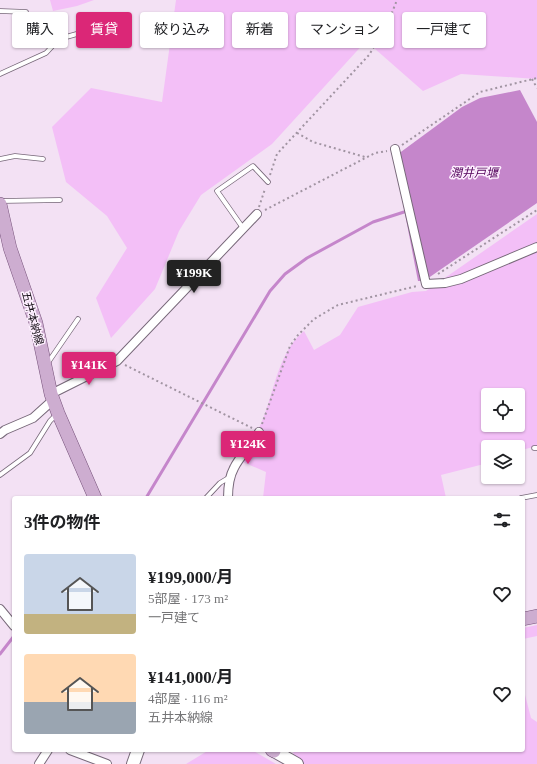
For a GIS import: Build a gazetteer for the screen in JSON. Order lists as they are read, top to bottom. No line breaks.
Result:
{"streets":{"main road":["五井本納線"]},"water":["潤井戸堰"],"page":{"chip":["購入","賃貸","絞り込み","新着","マンション","一戸建て"],"price":["¥199K","¥141K","¥124K"],"heading":"3件の物件","list":[{"name":"¥199,000/月","note":"5部屋 · 173 m² · 一戸建て"},{"name":"¥141,000/月","note":"4部屋 · 116 m² · 五井本納線"}]}}
